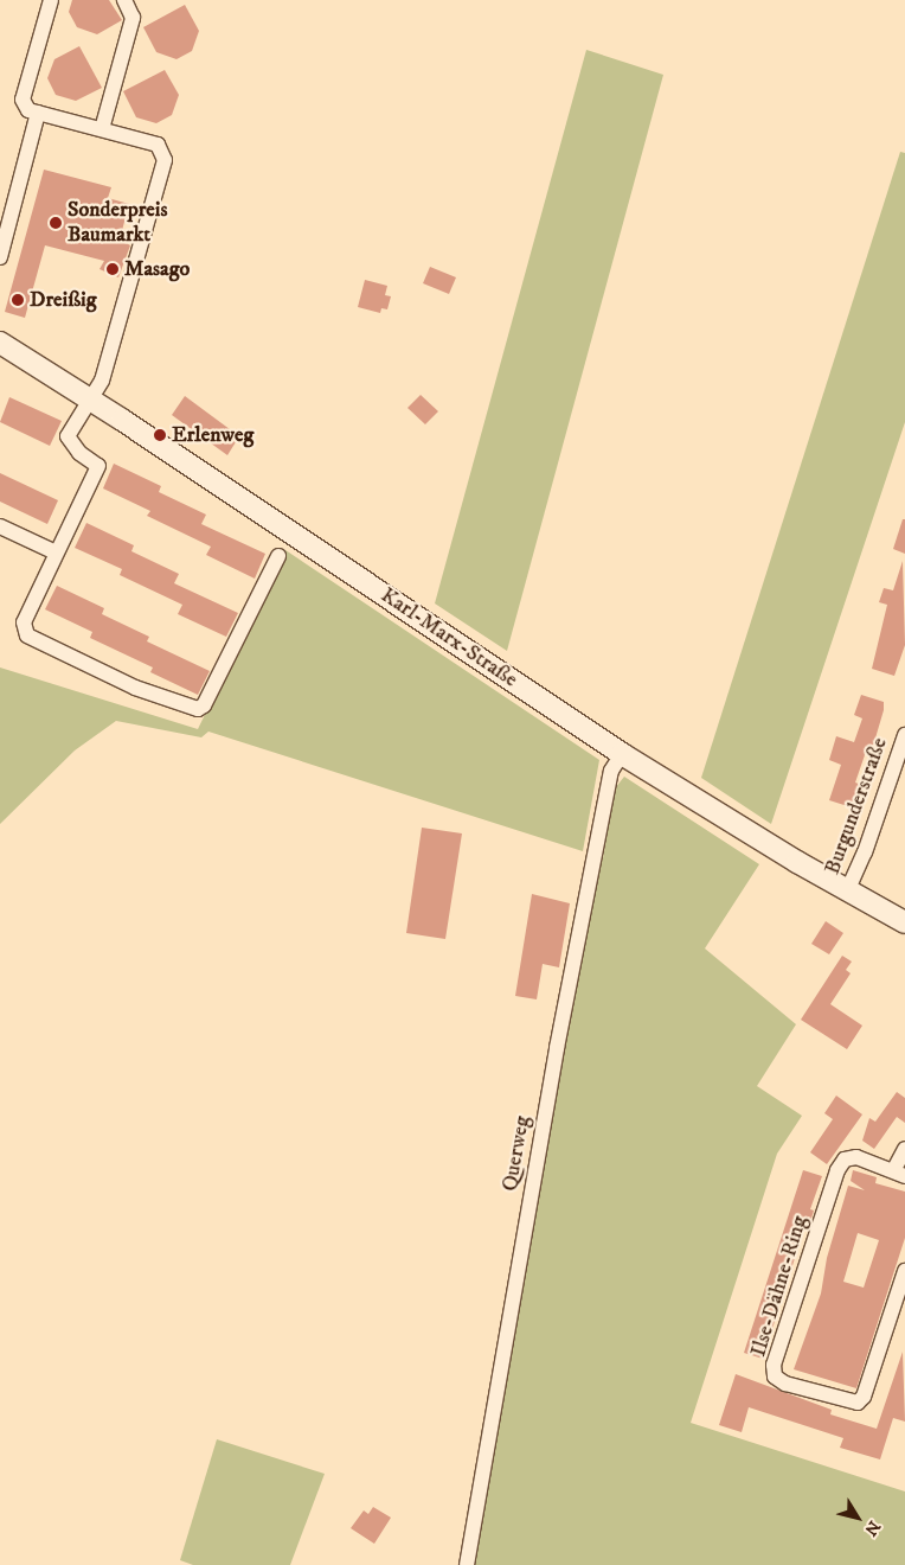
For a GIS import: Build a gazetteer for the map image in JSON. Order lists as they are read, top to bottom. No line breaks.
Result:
{"streets":{"main road":["Karl-Marx-Straße"],"street":["Burgunderstraße","Querweg","Ilse-Dähne-Ring"]},"crossings":[["Karl-Marx-Straße","Burgunderstraße"],["Karl-Marx-Straße","Querweg"]],"places":["Sonderpreis Baumarkt","Masago","Dreißig","Erlenweg"],"north":"bottom right"}
